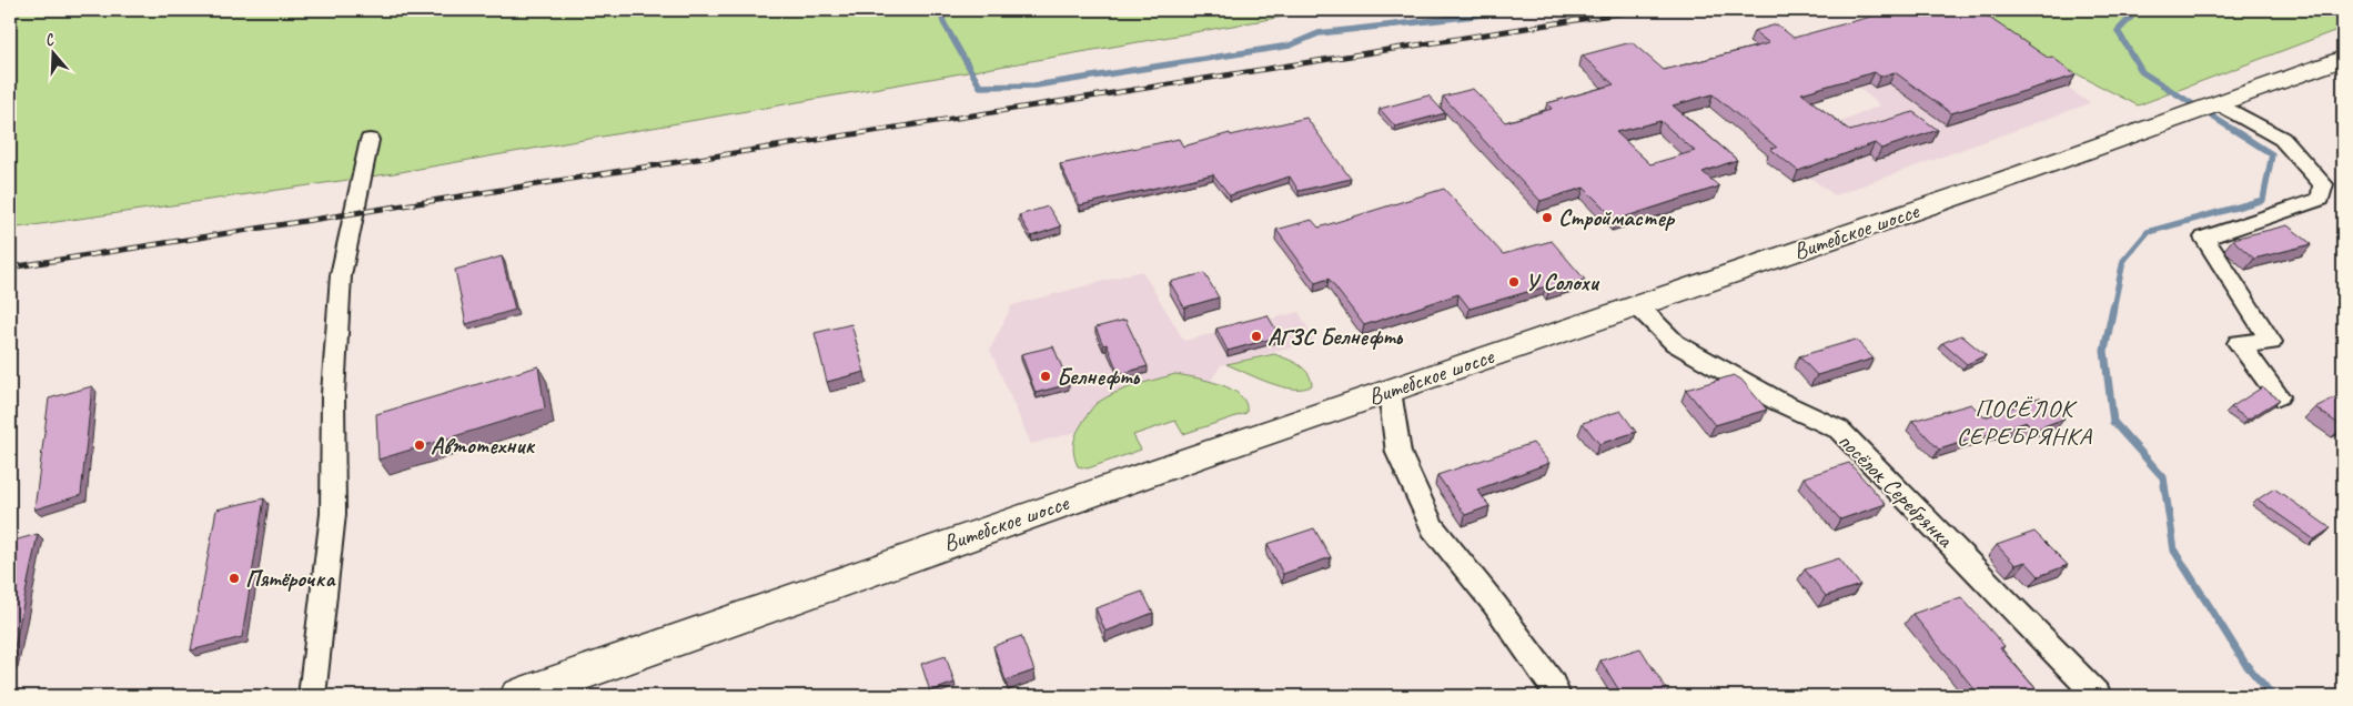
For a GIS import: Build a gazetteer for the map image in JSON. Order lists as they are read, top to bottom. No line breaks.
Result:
{"streets":{"main road":["Витебское шоссе"],"street":["посёлок Серебрянка"]},"crossings":[["Витебское шоссе","посёлок Серебрянка"]],"districts":["ПОСЁЛОК СЕРЕБРЯНКА"],"places":["Строймастер","У Солохи","АГЗС Белнефть","Белнефть","Автотехник","Пятёрочка"],"north":"top"}
